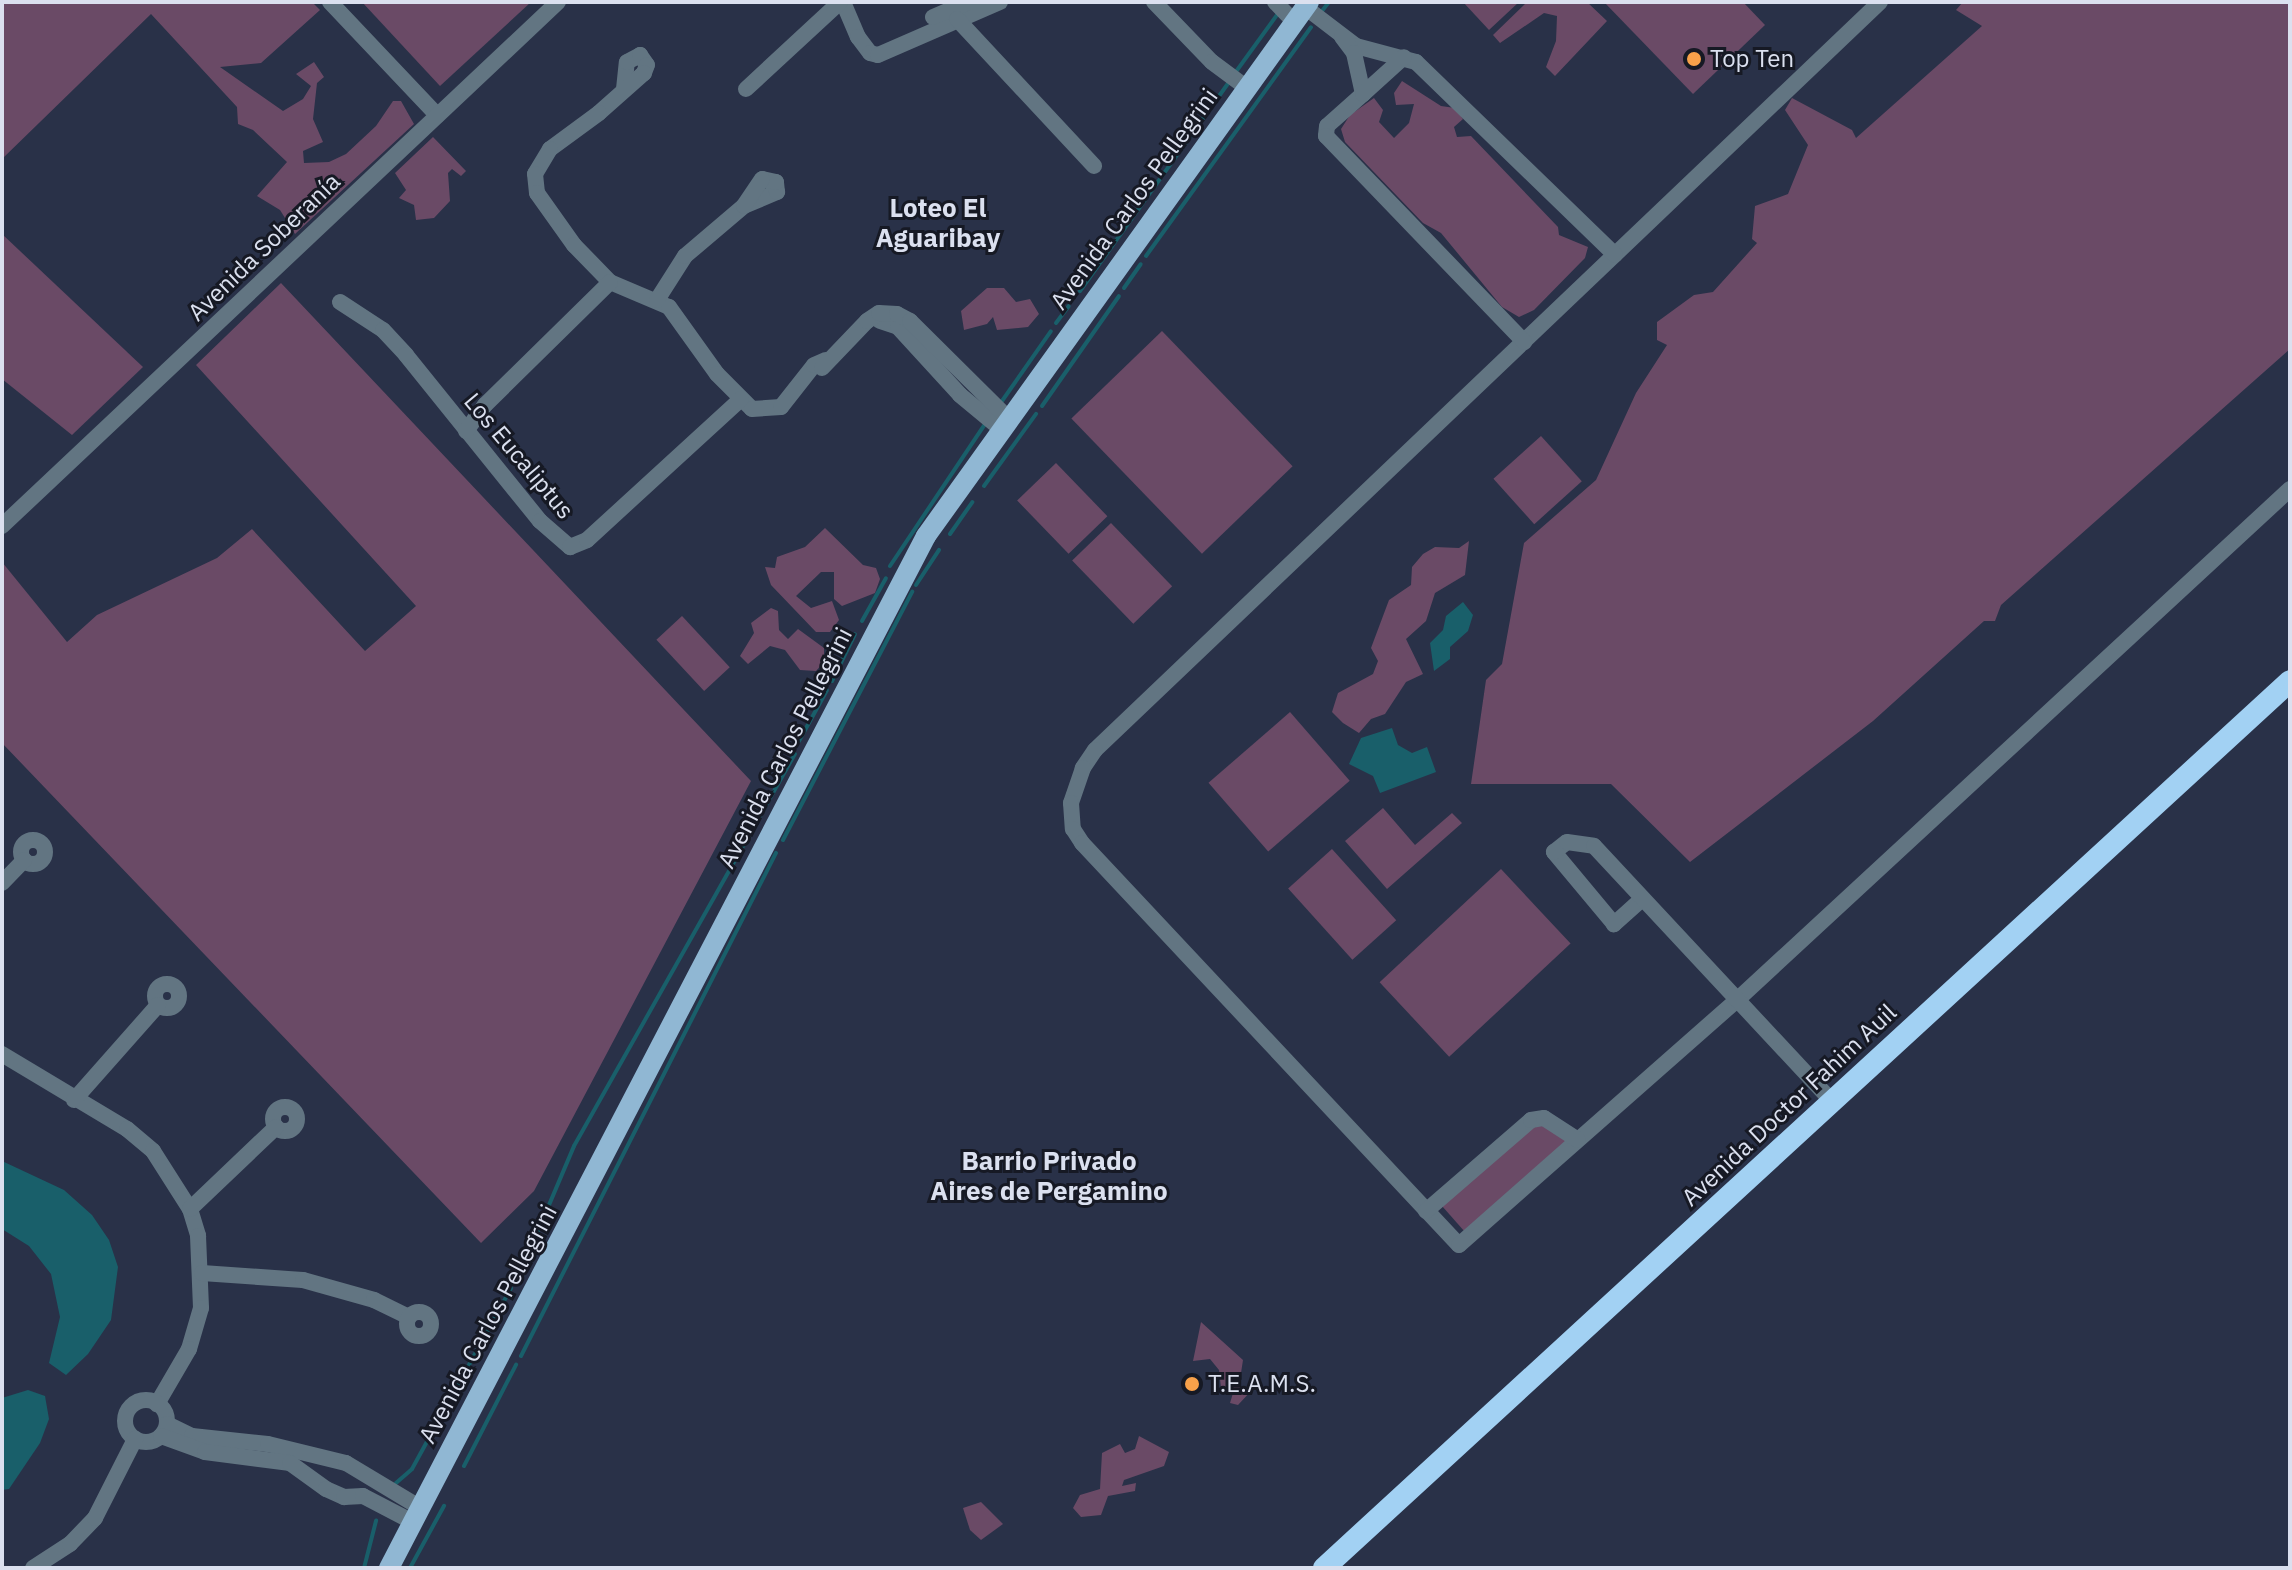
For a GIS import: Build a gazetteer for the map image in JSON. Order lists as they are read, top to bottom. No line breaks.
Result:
{"streets":{"highway":["Avenida Doctor Fahim Auil"],"main road":["Avenida Carlos Pellegrini"],"street":["Avenida Soberanía","Los Eucaliptus"]},"districts":["Loteo El Aguaribay","Barrio Privado Aires de Pergamino"],"places":["Top Ten","T.E.A.M.S."]}
